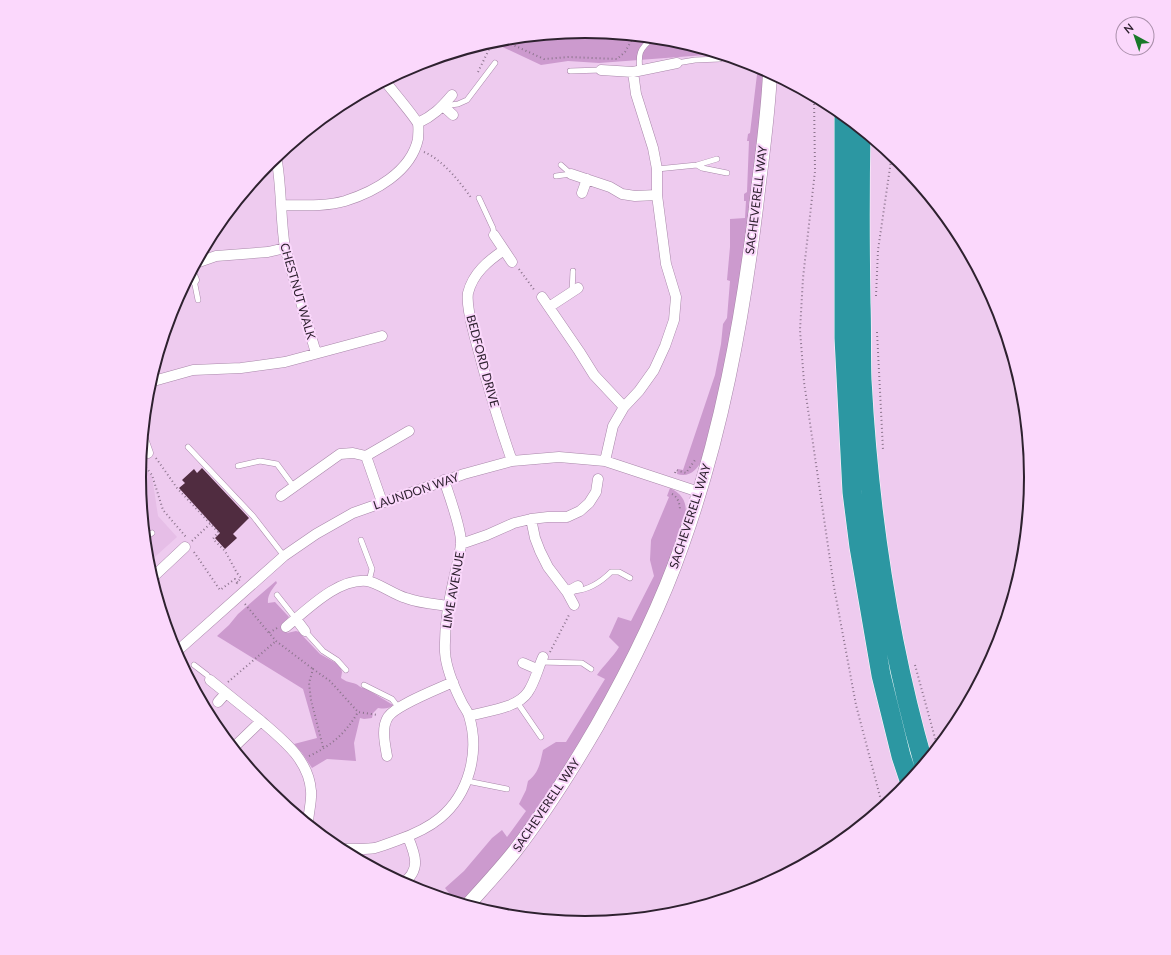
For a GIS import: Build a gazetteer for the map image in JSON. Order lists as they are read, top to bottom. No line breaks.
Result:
{"streets":{"street":["SACHEVERELL WAY","CHESTNUT WALK","BEDFORD DRIVE","LAUNDON WAY","LIME AVENUE"]},"crossings":[["SACHEVERELL WAY","LAUNDON WAY"],["BEDFORD DRIVE","LAUNDON WAY"],["LAUNDON WAY","LIME AVENUE"]],"north":"top left"}
